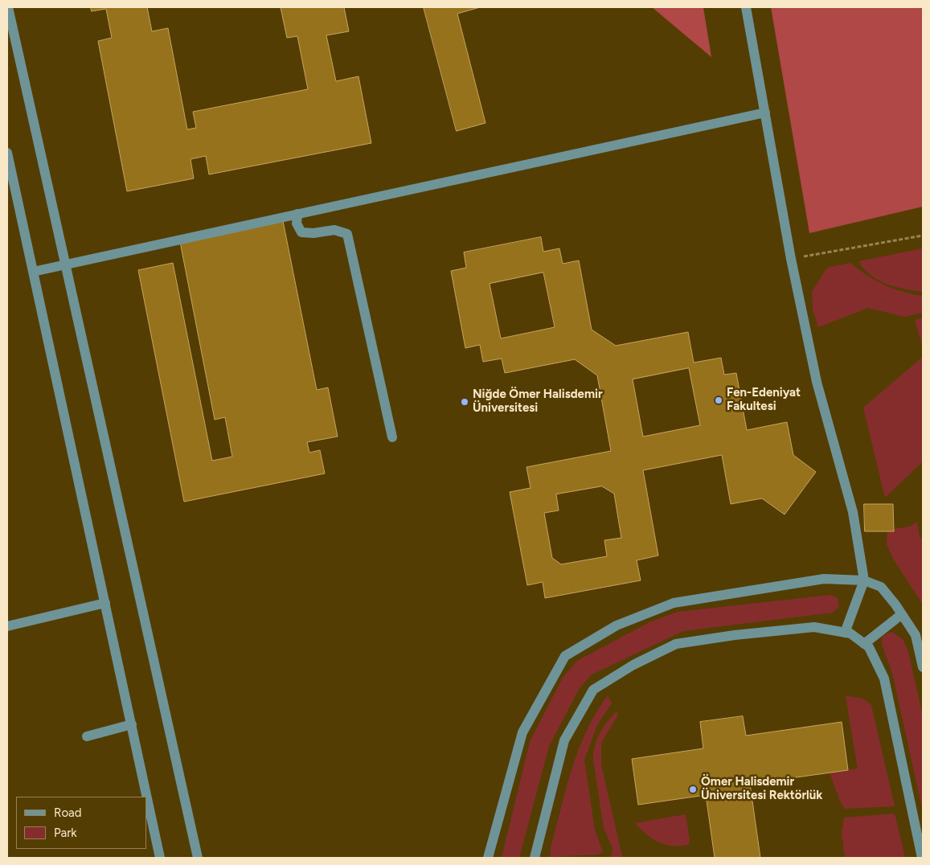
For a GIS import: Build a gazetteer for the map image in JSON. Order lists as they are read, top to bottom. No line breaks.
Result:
{"places":["Fen-Edeniyat Fakultesi","Niğde Ömer Halisdemir Üniversitesi","Ömer Halisdemir Üniversitesi Rektörlük"],"legend":["Road","Park"]}
